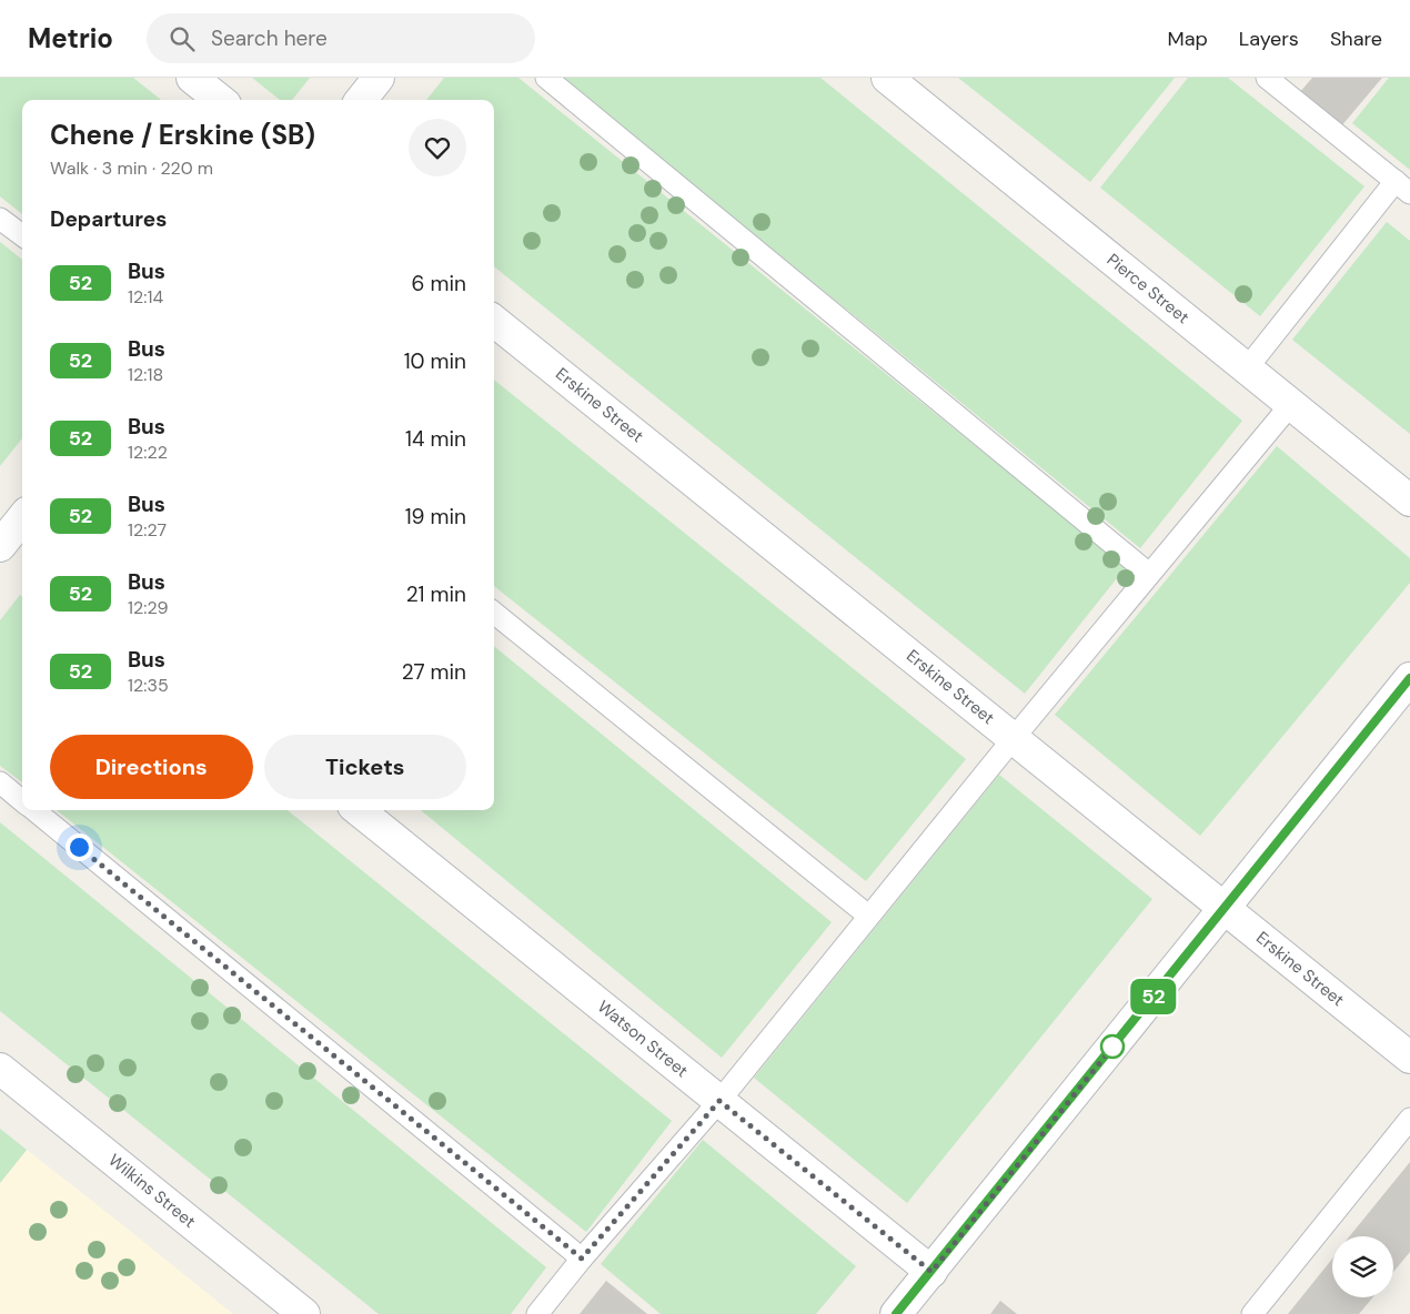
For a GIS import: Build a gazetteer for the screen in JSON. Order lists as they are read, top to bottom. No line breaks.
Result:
{"streets":{"street":["Pierce Street","Erskine Street","Watson Street","Wilkins Street"]},"lines":["bus line 52"],"page":{"header":"Metrio","search":"Search here","nav":["Map","Layers","Share"],"on_map":"52","heading":[["Chene / Erskine (SB)","Walk · 3 min · 220 m"],"Departures"],"list":[{"mark":"52","name":"Bus","note":"12:14","value":"6 min"},{"mark":"52","name":"Bus","note":"12:18","value":"10 min"},{"mark":"52","name":"Bus","note":"12:22","value":"14 min"},{"mark":"52","name":"Bus","note":"12:27","value":"19 min"},{"mark":"52","name":"Bus","note":"12:29","value":"21 min"},{"mark":"52","name":"Bus","note":"12:35","value":"27 min"}],"buttons":["Directions","Tickets"]}}
